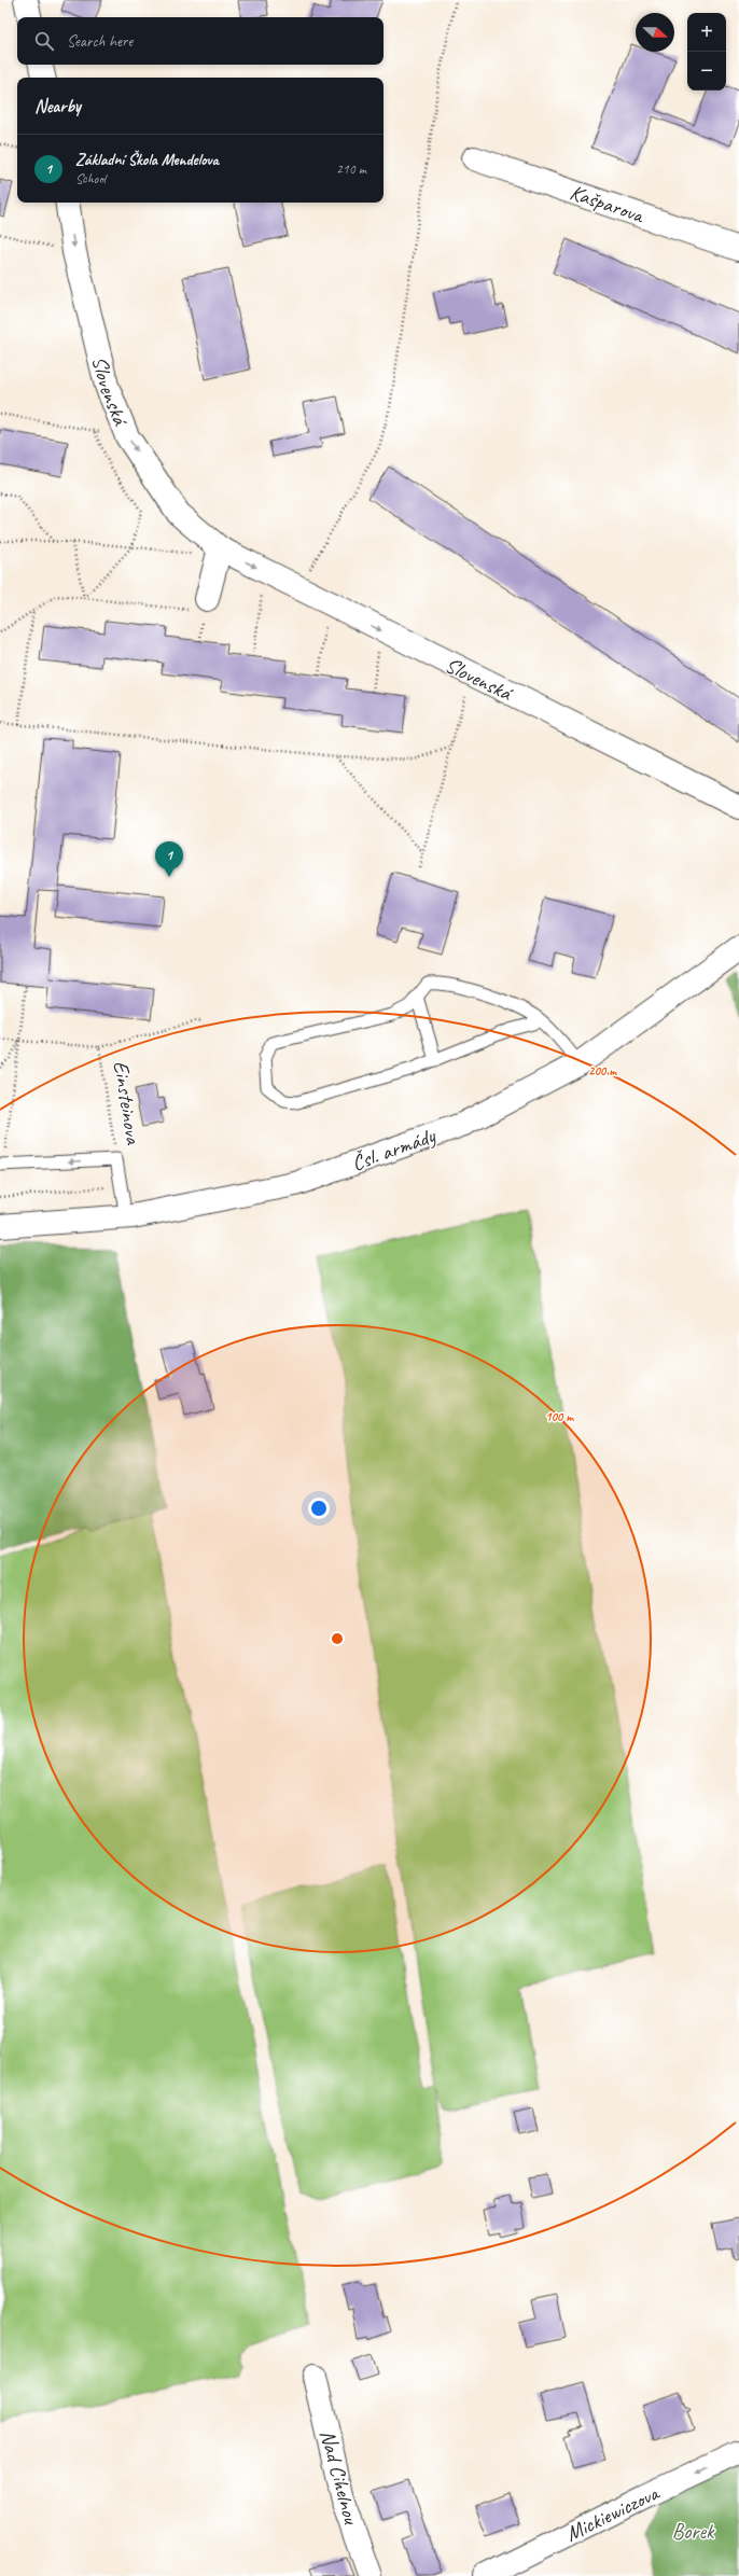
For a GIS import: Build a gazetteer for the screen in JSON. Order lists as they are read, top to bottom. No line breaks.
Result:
{"streets":{"street":["Kašparova","Slovenská","Čsl. armády","Nad Cihelnou","Mickiewiczova"],"lane":["Einsteinova"]},"crossings":[["Einsteinova","Čsl. armády"]],"one_way":["Slovenská","Mickiewiczova"],"parks":["Borek"],"north":"right","page":{"map_buttons":["+","−"],"search":"Search here","heading":"Nearby","list":[{"mark":"1","name":"Základní Škola Mendelova","note":"School","value":"210 m"}],"pins":"1"},"rings":["200 m","100 m"]}
